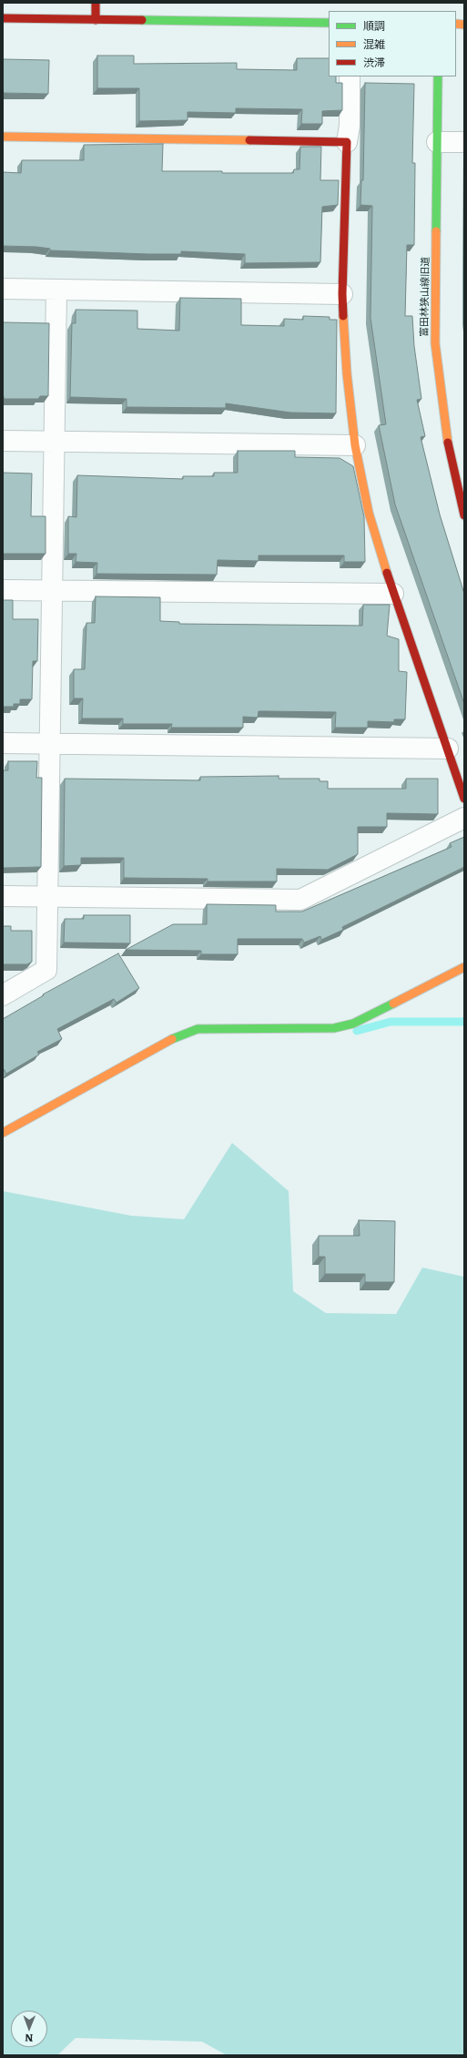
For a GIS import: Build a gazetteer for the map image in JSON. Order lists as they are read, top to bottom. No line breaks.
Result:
{"streets":{"street":["富田林狭山線旧道"]},"legend":["順調","混雑","渋滞"],"north":"bottom"}
